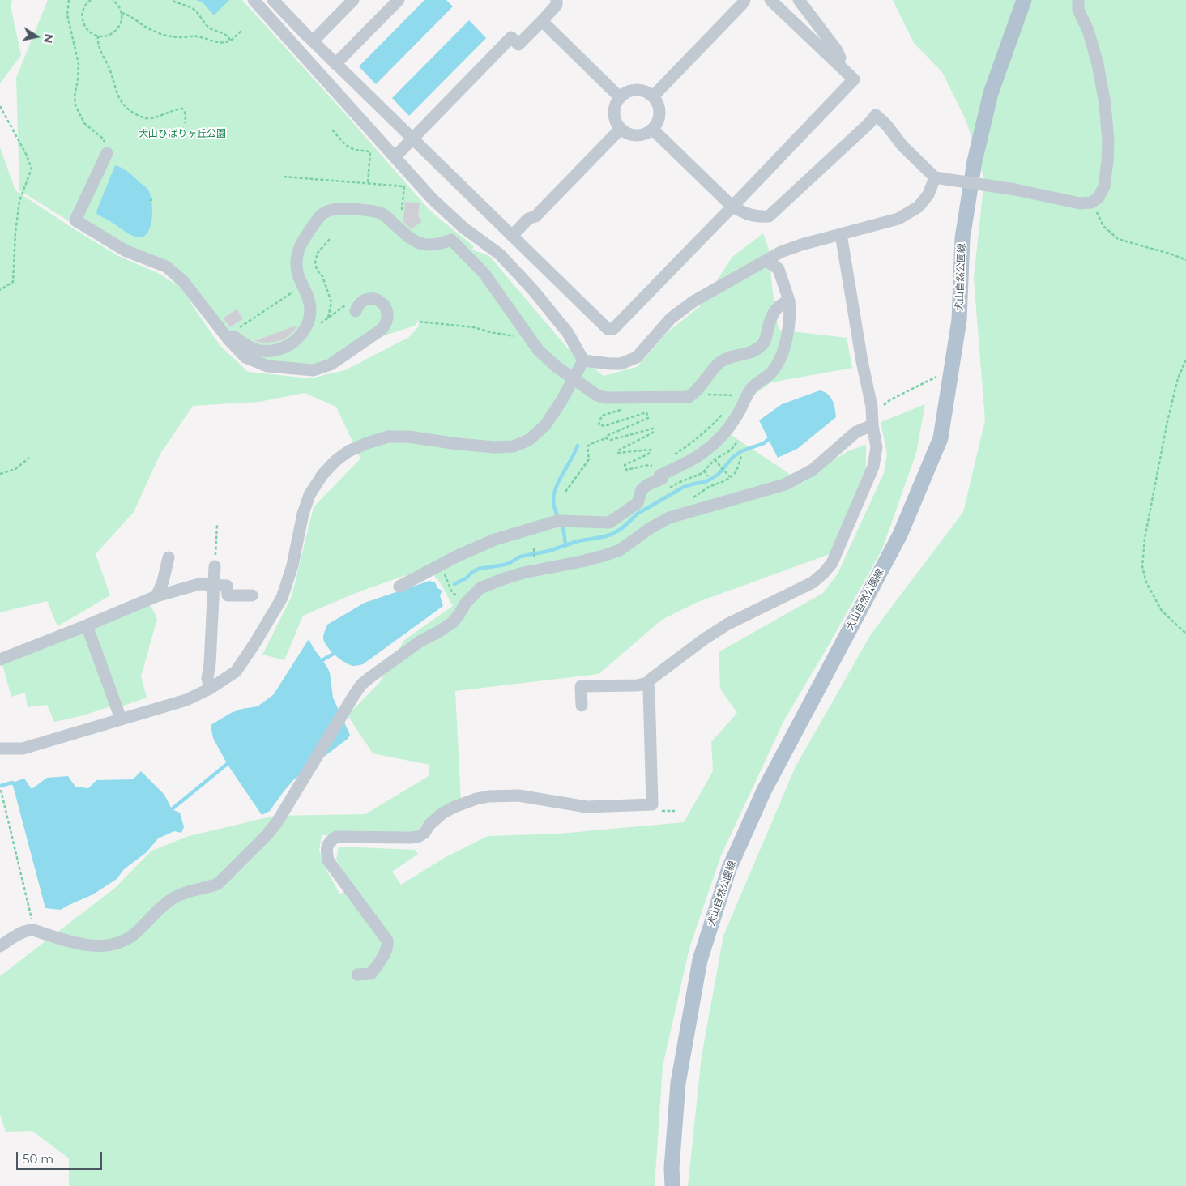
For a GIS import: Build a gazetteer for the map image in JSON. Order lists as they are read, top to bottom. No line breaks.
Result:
{"streets":{"main road":["犬山自然公園線"]},"parks":["犬山ひばりヶ丘公園"],"scale_bar":"50 m","north":"right"}
